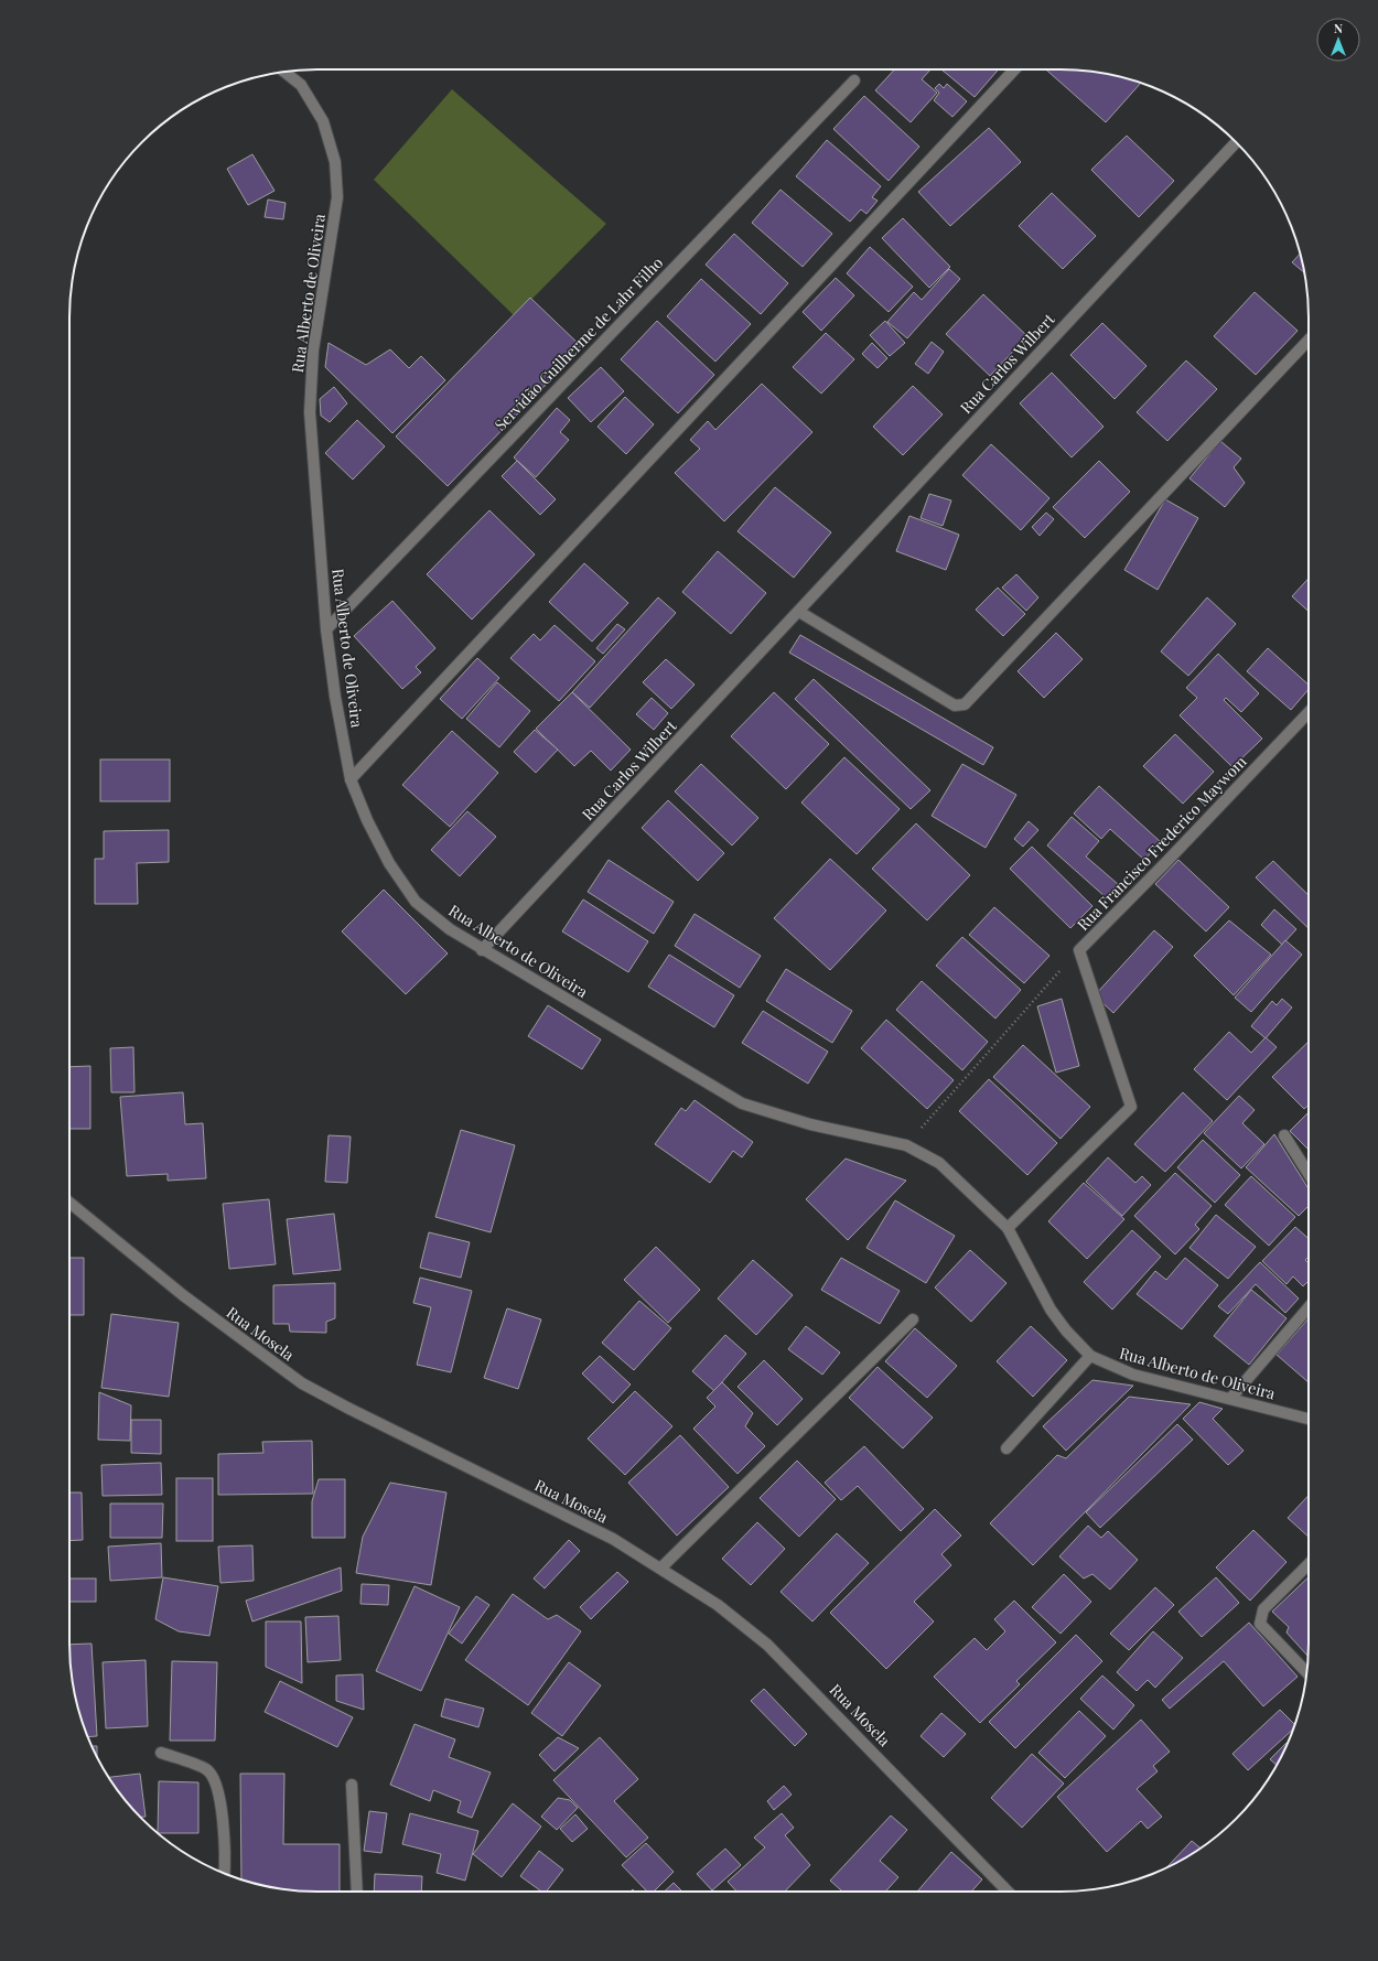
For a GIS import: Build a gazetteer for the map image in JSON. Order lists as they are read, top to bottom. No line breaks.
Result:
{"streets":{"street":["Rua Alberto de Oliveira","Servidão Guilherme de Lahr Filho","Rua Carlos Wilbert","Rua Francisco Frederico Maywom","Rua Mosela"]},"crossings":[["Rua Alberto de Oliveira","Servidão Guilherme de Lahr Filho"],["Rua Alberto de Oliveira","Rua Carlos Wilbert"],["Rua Alberto de Oliveira","Rua Francisco Frederico Maywom"]],"north":"top"}
